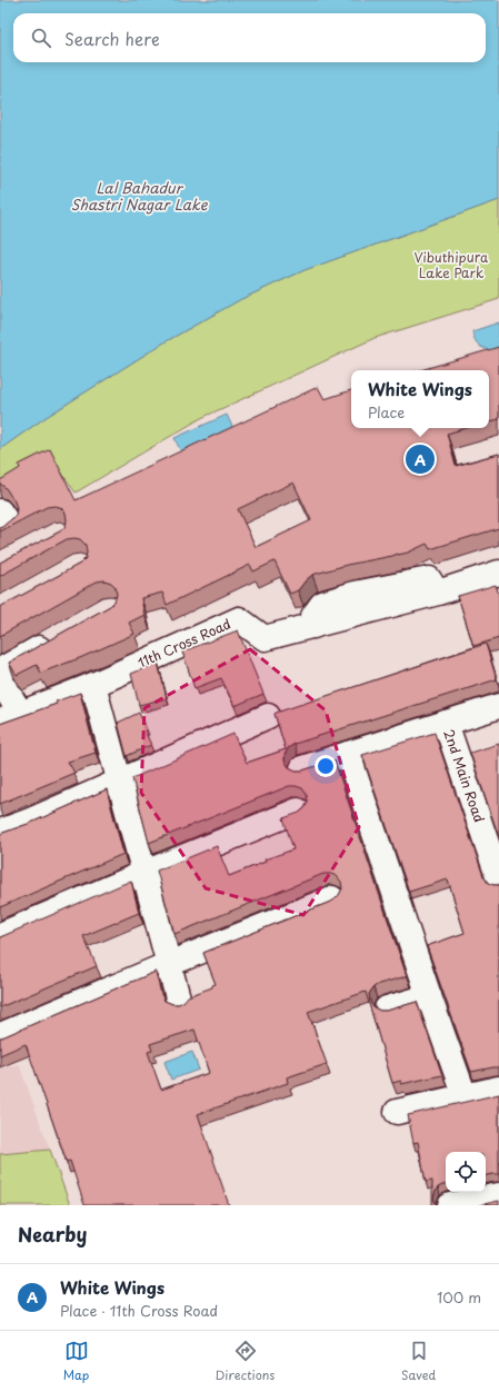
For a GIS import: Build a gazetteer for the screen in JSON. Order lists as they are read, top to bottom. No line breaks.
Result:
{"streets":{"street":["11th Cross Road","2nd Main Road"]},"water":["Lal Bahadur Shastri Nagar Lake"],"parks":["Vibuthipura Lake Park"],"page":{"search":"Search here","popup":["White Wings","Place"],"pins":"A","heading":"Nearby","list":[{"mark":"A","name":"White Wings","note":"Place · 11th Cross Road","value":"100 m"}],"nav":["Map","Directions","Saved"]}}
